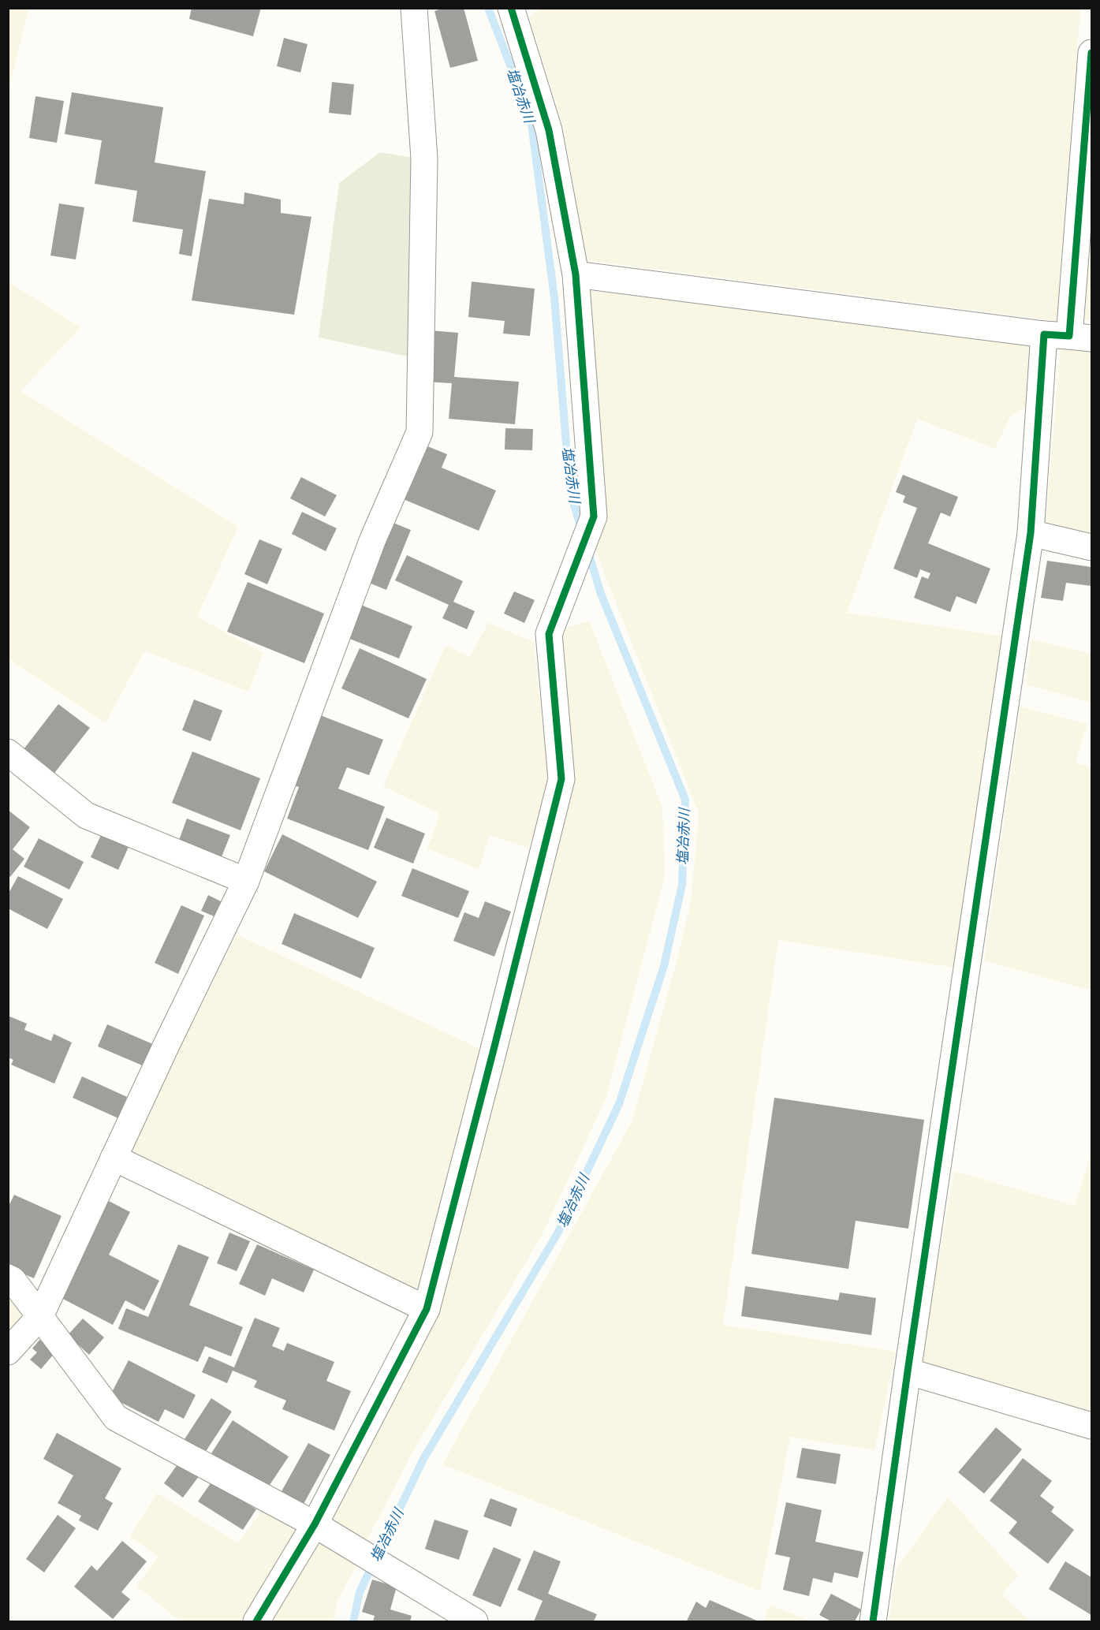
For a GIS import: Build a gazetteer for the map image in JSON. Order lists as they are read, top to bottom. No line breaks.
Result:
{"water":["塩冶赤川"]}
